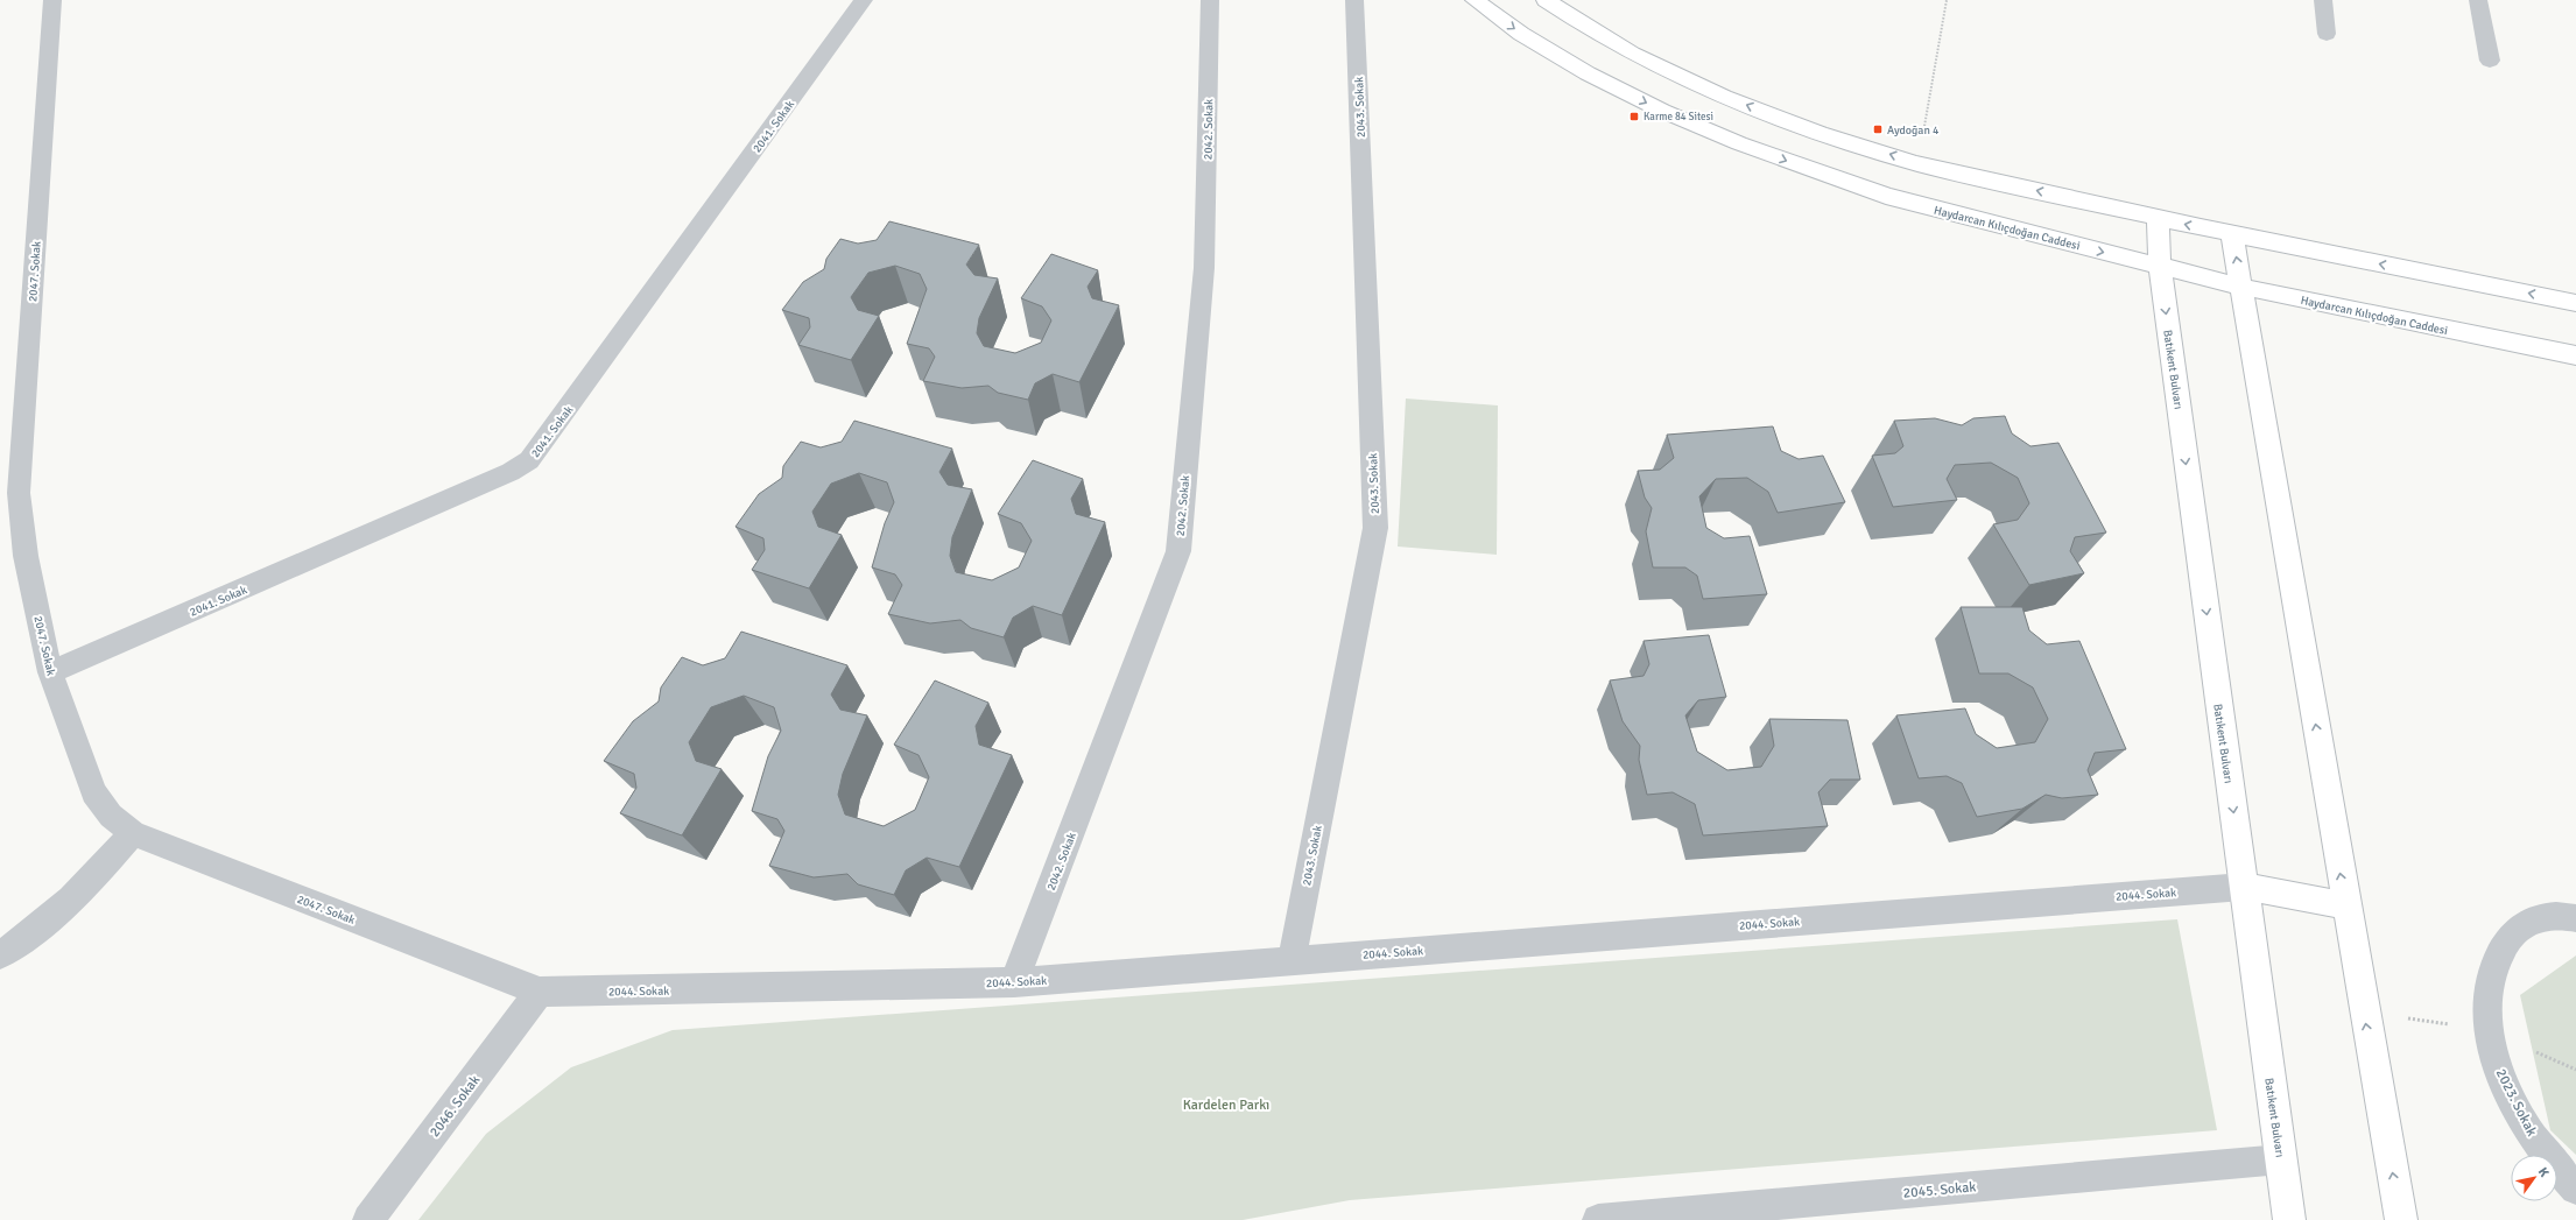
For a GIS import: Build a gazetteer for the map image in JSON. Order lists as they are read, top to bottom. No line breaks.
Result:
{"streets":{"main road":["Haydarcan Kılıçdoğan Caddesi","Batıkent Bulvarı"],"street":["2043. Sokak","2041. Sokak","2042. Sokak","2047. Sokak","2044. Sokak","2023. Sokak","2046. Sokak","2045. Sokak"]},"crossings":[["2043. Sokak","2044. Sokak"],["2041. Sokak","2047. Sokak"],["2042. Sokak","2044. Sokak"],["Haydarcan Kılıçdoğan Caddesi","Batıkent Bulvarı"],["2047. Sokak","2044. Sokak"],["2047. Sokak","2046. Sokak"],["Batıkent Bulvarı","2044. Sokak"],["Batıkent Bulvarı","2045. Sokak"],["2044. Sokak","2046. Sokak"]],"parks":["Kardelen Parkı"],"places":{"transit":["Karme 84 Sitesi","Aydoğan 4"]},"north":"top right"}
